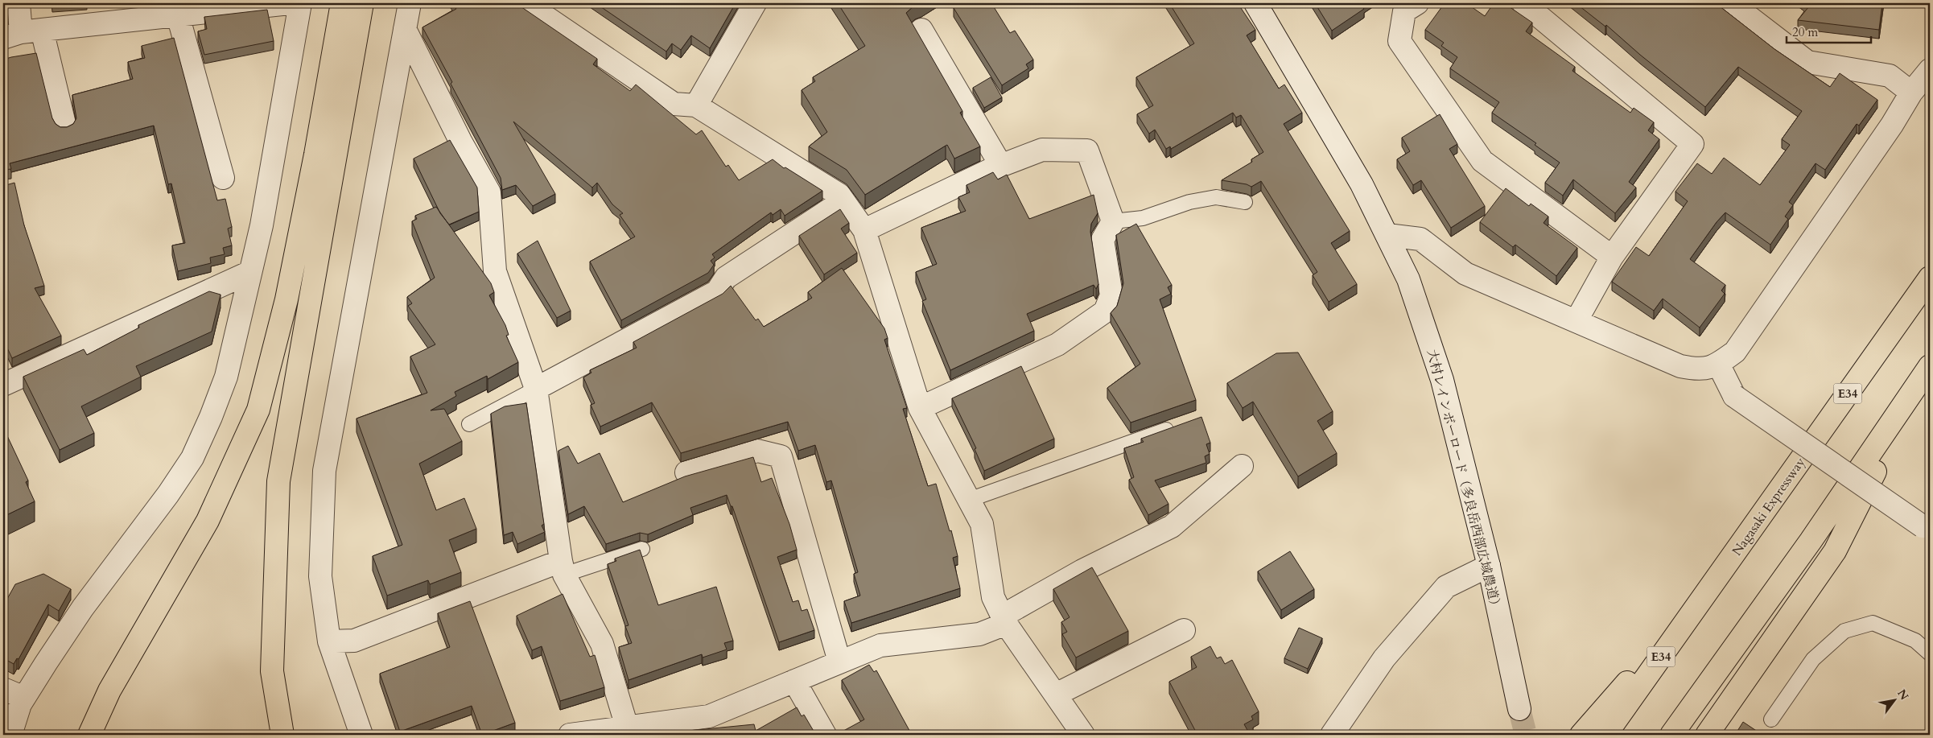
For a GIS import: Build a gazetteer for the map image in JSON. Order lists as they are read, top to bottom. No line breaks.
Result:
{"streets":{"highway":["E34","Nagasaki Expressway"],"street":["大村レインボーロード（多良岳西部広域農道）"]},"scale_bar":"20 m","north":"top right"}
